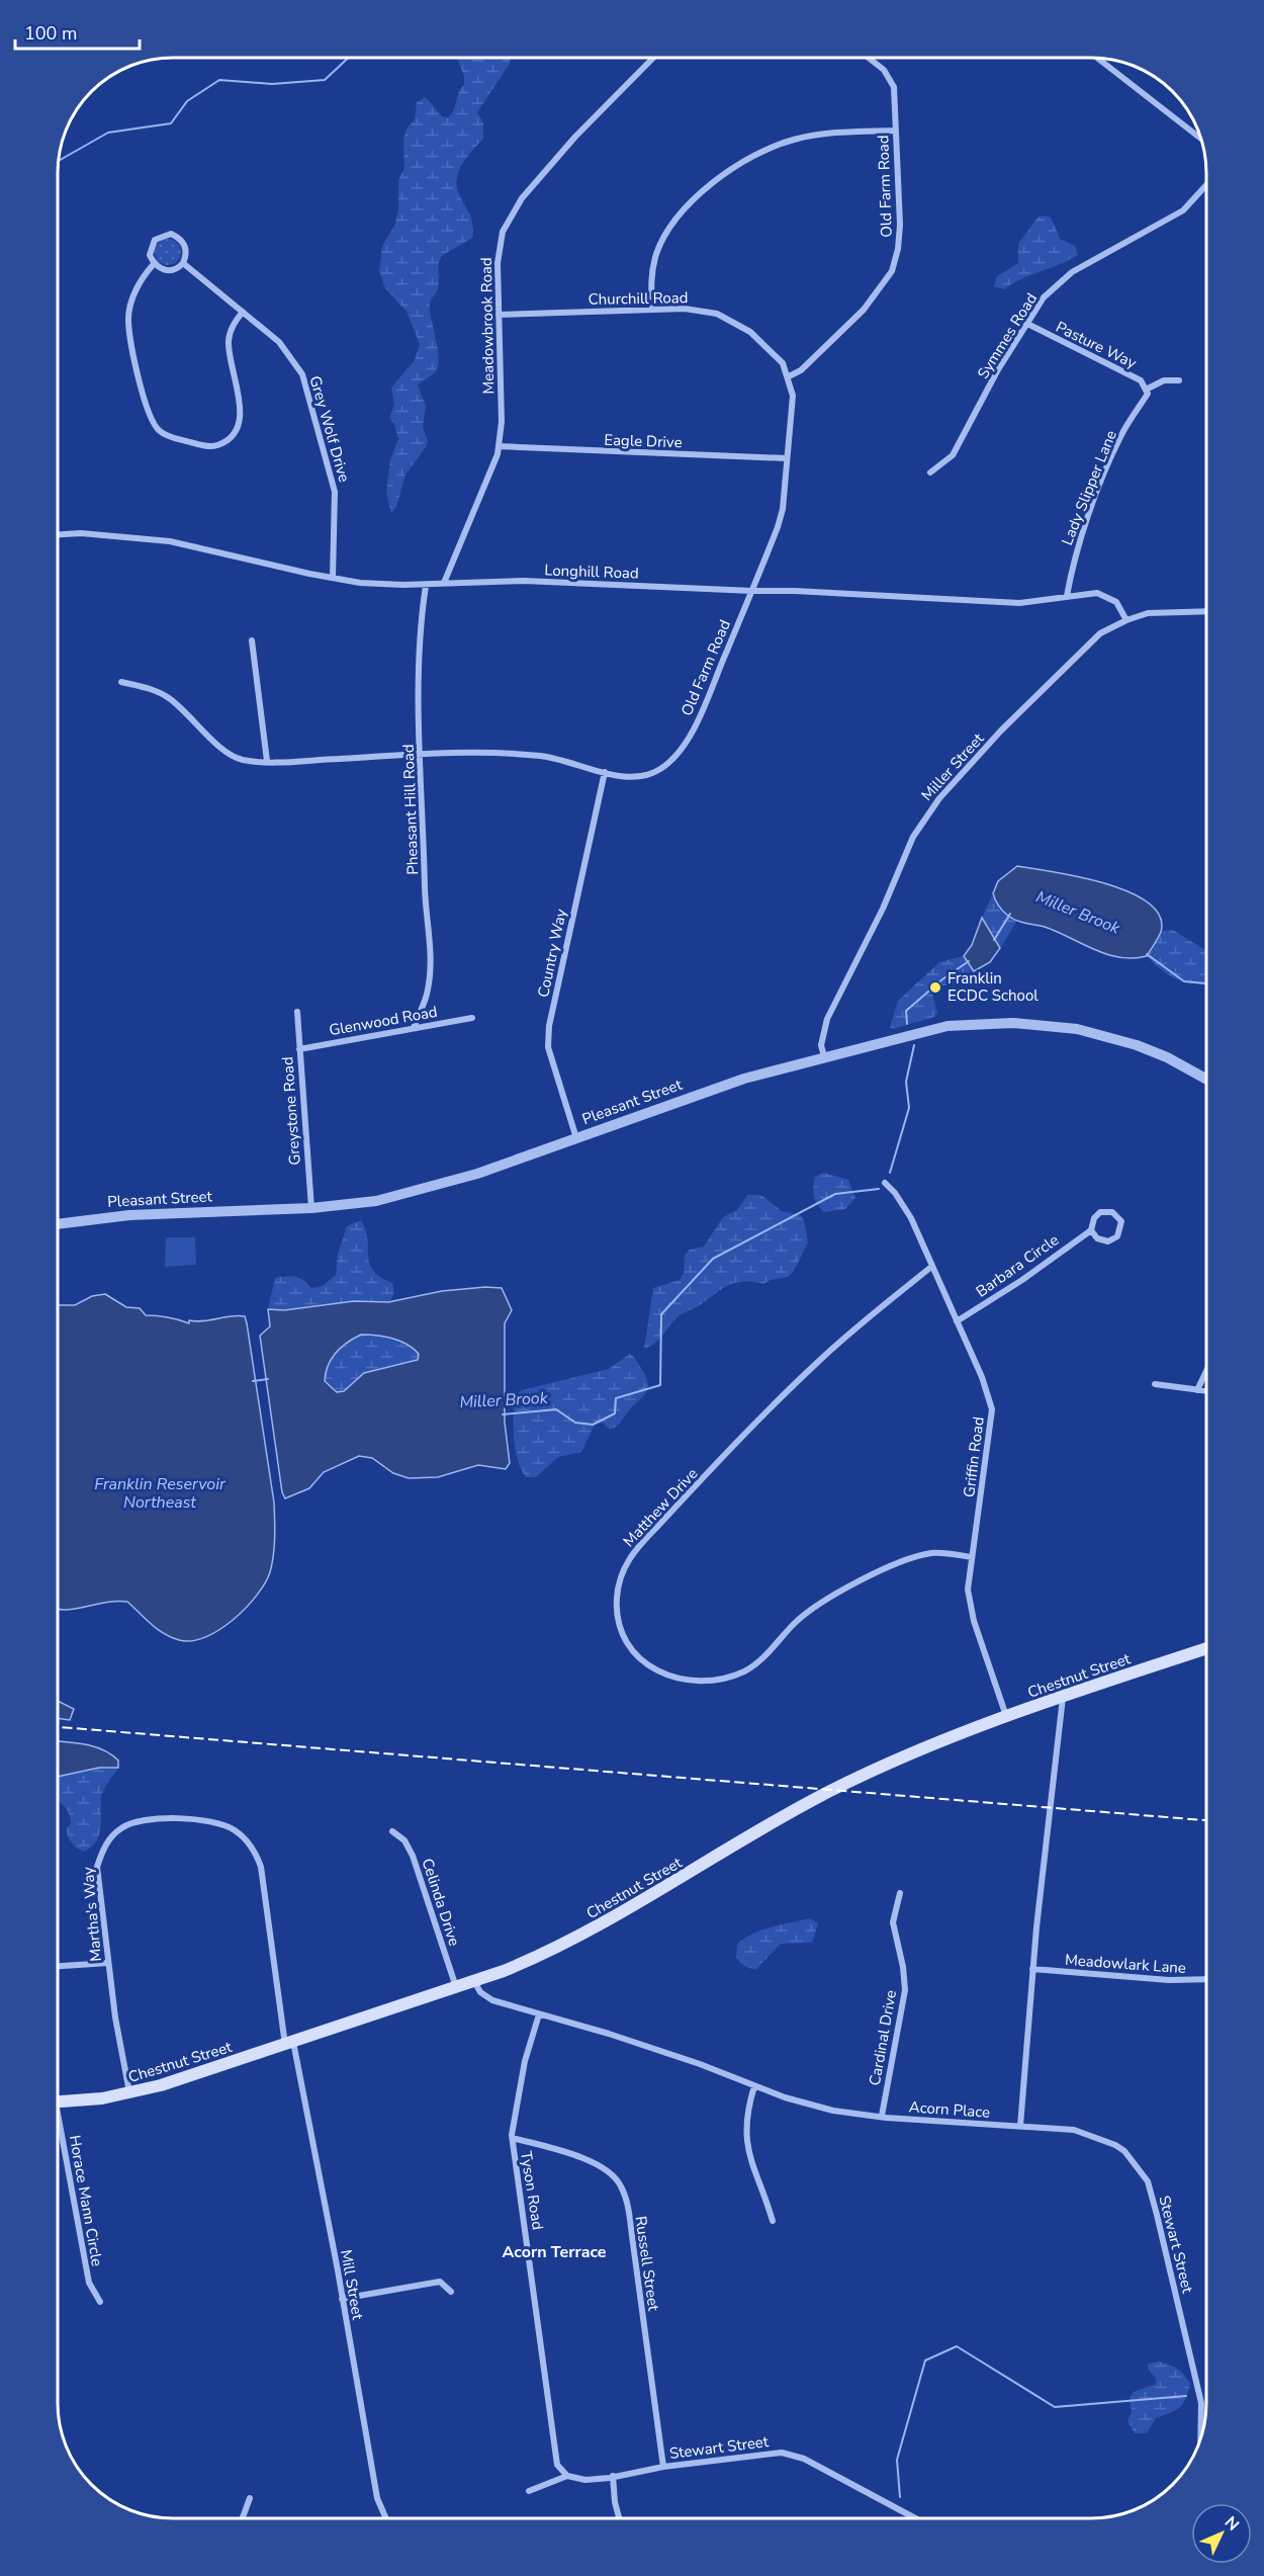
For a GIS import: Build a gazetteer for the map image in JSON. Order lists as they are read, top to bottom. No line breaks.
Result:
{"streets":{"main road":["Chestnut Street"],"street":["Old Farm Road","Churchill Road","Meadowbrook Road","Symmes Road","Pasture Way","Grey Wolf Drive","Eagle Drive","Lady Slipper Lane","Longhill Road","Miller Street","Pheasant Hill Road","Country Way","Glenwood Road","Pleasant Street","Greystone Road","Barbara Circle","Griffin Road","Matthew Drive","Celinda Drive","Martha's Way","Meadowlark Lane","Cardinal Drive","Acorn Place","Tyson Road","Horace Mann Circle","Stewart Street","Russell Street","Mill Street"]},"crossings":[["Old Farm Road","Churchill Road"],["Old Farm Road","Eagle Drive"],["Old Farm Road","Longhill Road"],["Old Farm Road","Pheasant Hill Road"],["Old Farm Road","Country Way"],["Churchill Road","Meadowbrook Road"],["Meadowbrook Road","Eagle Drive"],["Meadowbrook Road","Longhill Road"],["Symmes Road","Pasture Way"],["Pasture Way","Lady Slipper Lane"],["Grey Wolf Drive","Longhill Road"],["Lady Slipper Lane","Longhill Road"],["Longhill Road","Miller Street"],["Longhill Road","Pheasant Hill Road"],["Miller Street","Pleasant Street"],["Pheasant Hill Road","Glenwood Road"],["Country Way","Pleasant Street"],["Glenwood Road","Greystone Road"],["Pleasant Street","Greystone Road"],["Barbara Circle","Griffin Road"],["Griffin Road","Matthew Drive"],["Griffin Road","Chestnut Street"],["Chestnut Street","Celinda Drive"],["Chestnut Street","Martha's Way"],["Chestnut Street","Acorn Place"],["Chestnut Street","Mill Street"],["Martha's Way","Mill Street"],["Cardinal Drive","Acorn Place"],["Acorn Place","Tyson Road"],["Acorn Place","Stewart Street"],["Tyson Road","Stewart Street"],["Tyson Road","Russell Street"],["Stewart Street","Russell Street"]],"districts":["Acorn Terrace"],"water":["Miller Brook","Franklin Reservoir Northeast"],"places":["Franklin ECDC School"],"scale_bar":"100 m","north":"top right"}
